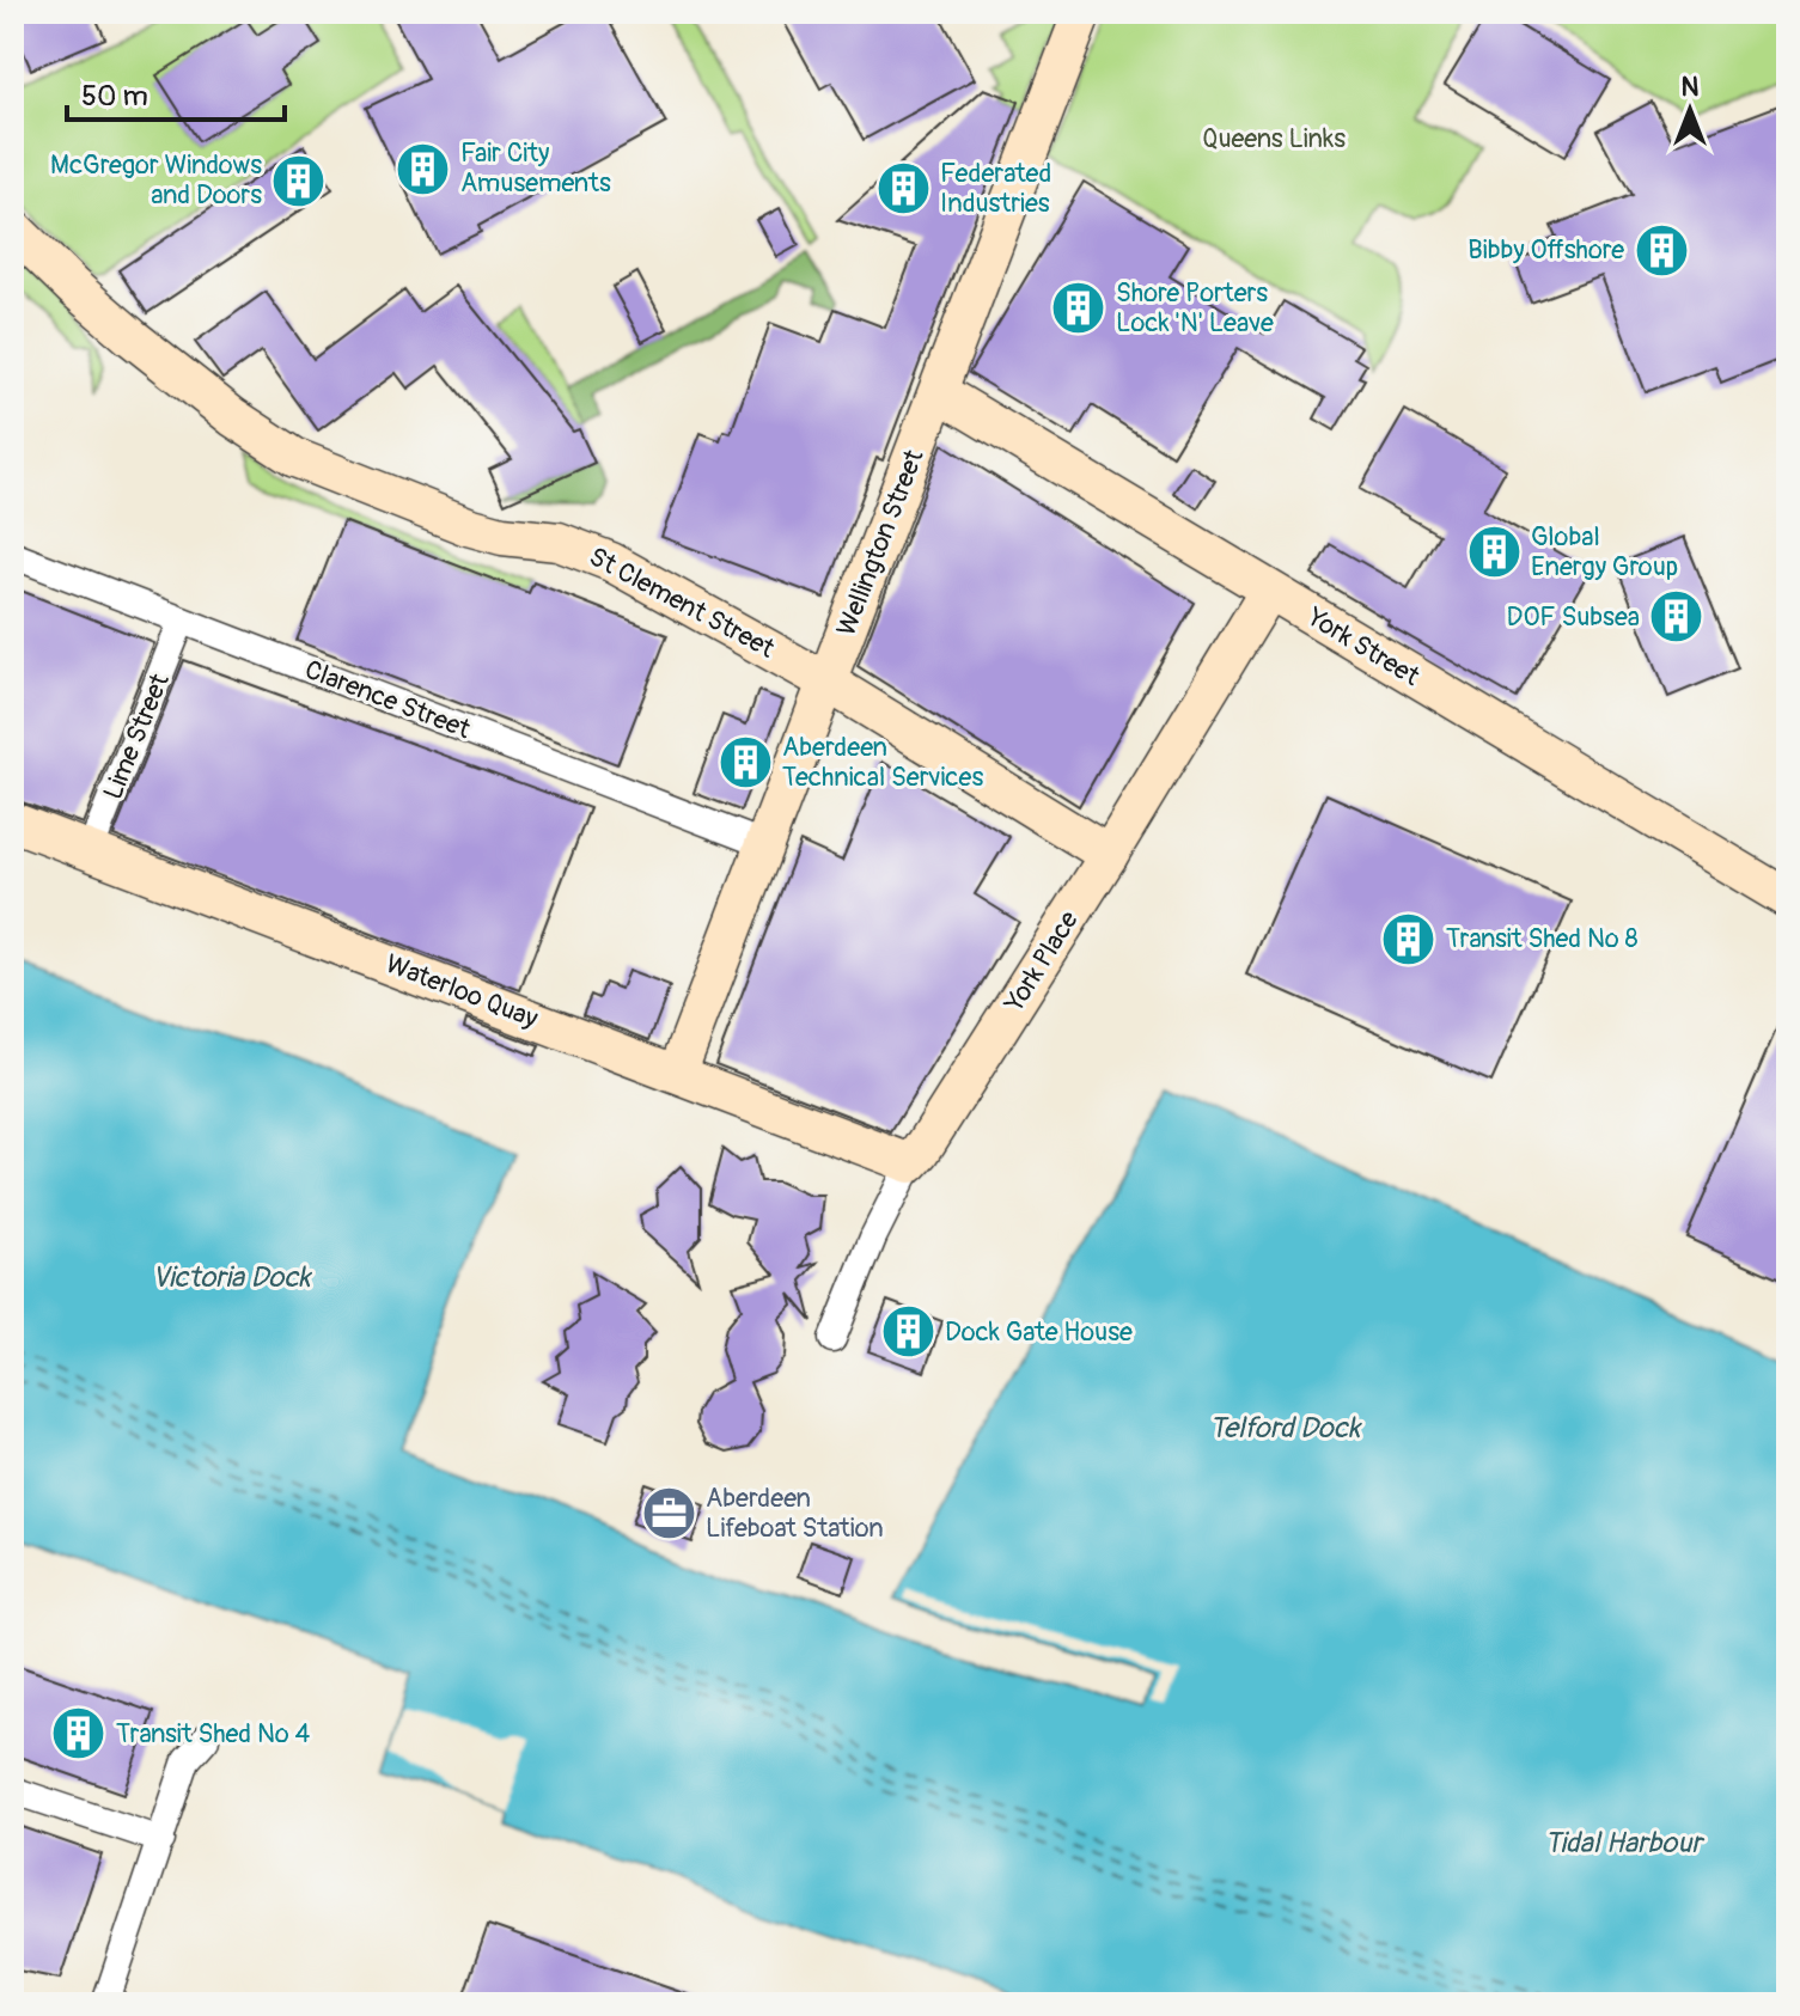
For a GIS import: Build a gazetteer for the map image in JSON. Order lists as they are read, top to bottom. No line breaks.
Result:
{"streets":{"street":["Wellington Street","St Clement Street","York Street","Clarence Street","Lime Street","York Place","Waterloo Quay"]},"crossings":[["Wellington Street","St Clement Street"],["Wellington Street","York Street"],["Wellington Street","Clarence Street"],["Wellington Street","Waterloo Quay"],["St Clement Street","York Place"],["York Street","York Place"],["Clarence Street","Lime Street"],["Lime Street","Waterloo Quay"],["York Place","Waterloo Quay"]],"water":["Victoria Dock","Telford Dock","Tidal Harbour"],"parks":["Queens Links"],"places":{"building":["Fair City Amusements","McGregor Windows and Doors","Federated Industries","Bibby Offshore","Shore Porters Lock 'N' Leave","Global Energy Group","DOF Subsea","Aberdeen Technical Services","Transit Shed № 8","Dock Gate House","Transit Shed № 4"],"office":["Aberdeen Lifeboat Station"]},"scale_bar":"50 m","north":"top"}
